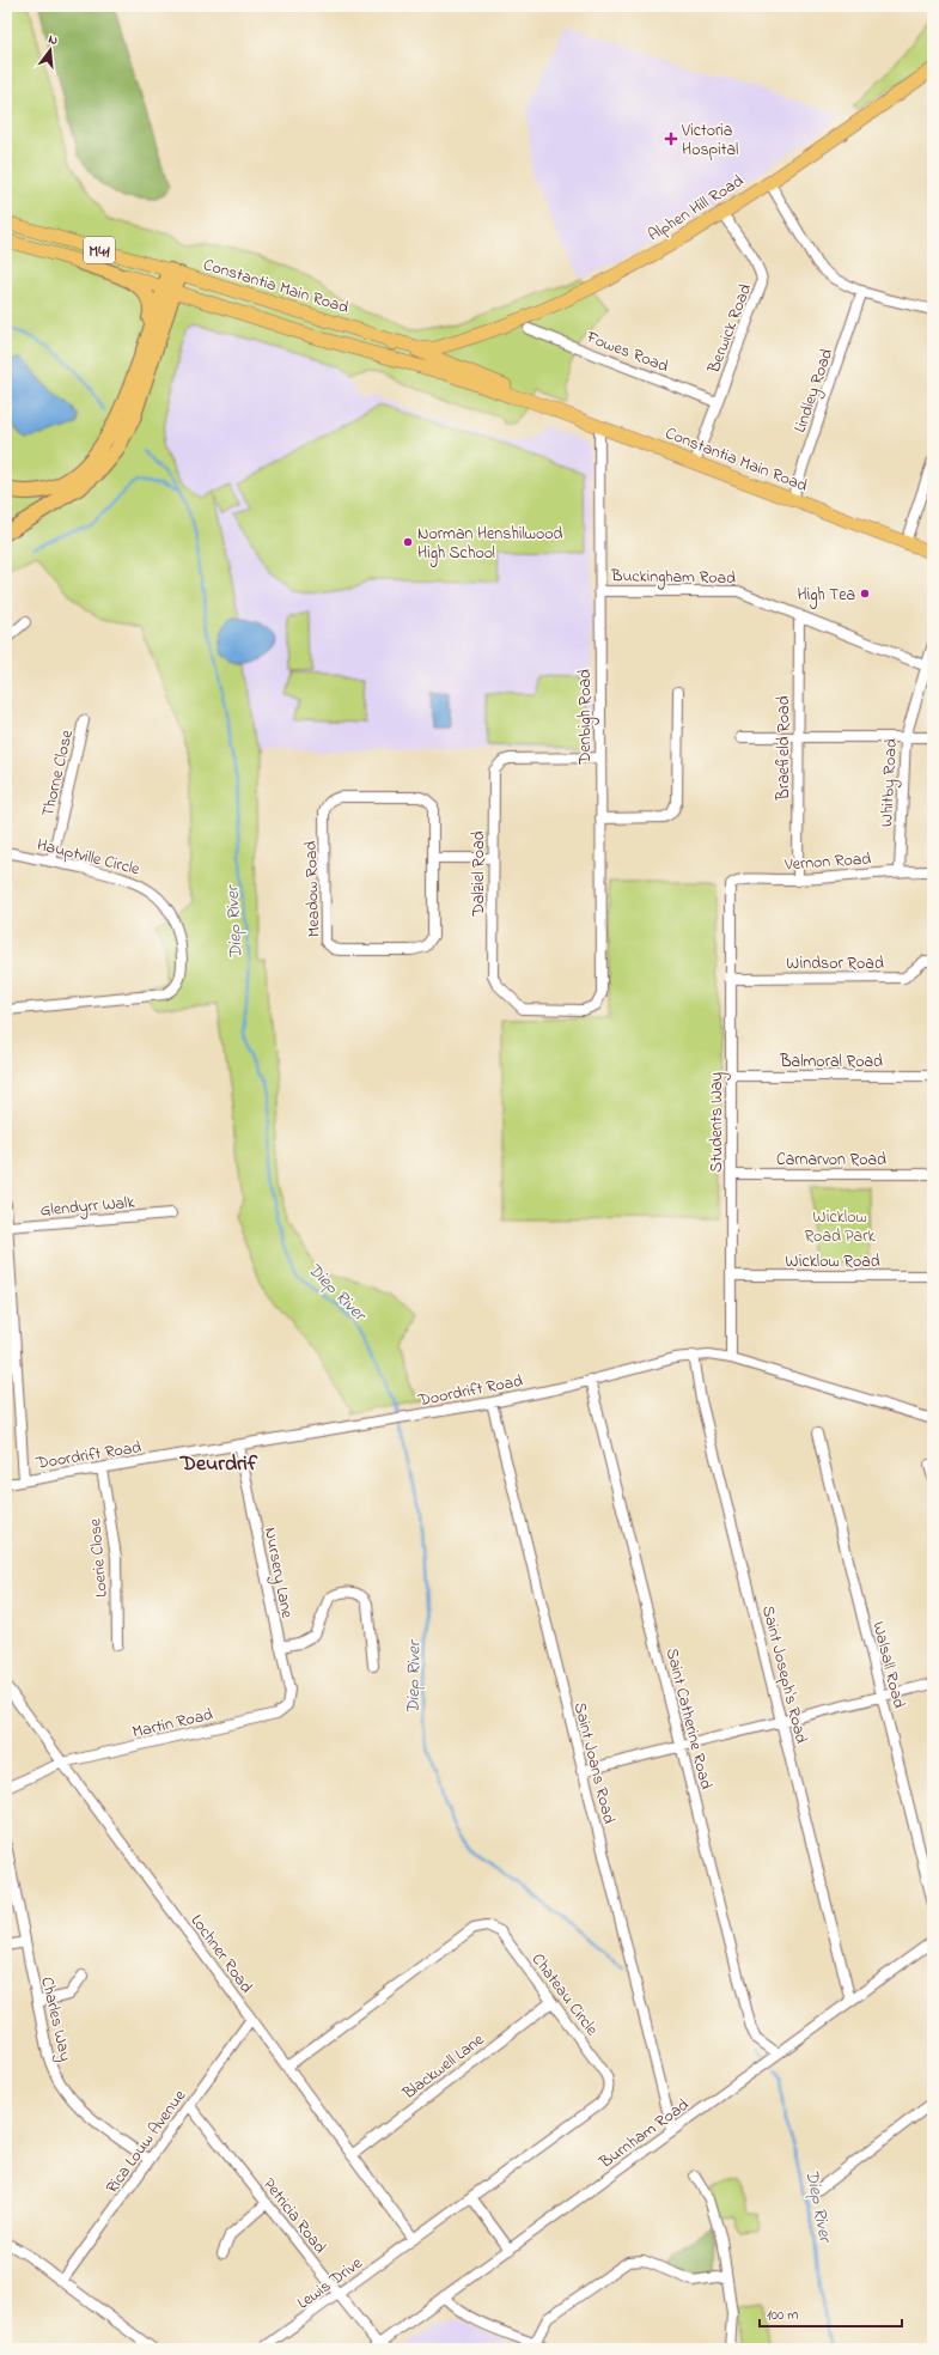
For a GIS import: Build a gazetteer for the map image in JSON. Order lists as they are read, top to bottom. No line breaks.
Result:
{"streets":{"main road":["Alphen Hill Road","M41","Constantia Main Road"],"street":["Berwick Road","Fowes Road","Lindley Road","Buckingham Road","Denbigh Road","Braefield Road","Thorne Close","Whitby Road","Hauptville Circle","Vernon Road","Dalziel Road","Meadow Road","Windsor Road","Balmoral Road","Students Way","Carnarvon Road","Glendyrr Walk","Wicklow Road","Doordrift Road","Loerie Close","Nursery Lane","Walsall Road","Saint Joseph's Road","Saint Catherine Road","Martin Road","Saint Joans Road","Lochner Road","Chateau Circle","Charles Way","Blackwell Lane","Burnham Road","Rica Louw Avenue","Petricia Road","Lewis Drive"]},"crossings":[["Alphen Hill Road","Constantia Main Road"],["Alphen Hill Road","Berwick Road"],["Constantia Main Road","Berwick Road"],["Constantia Main Road","Lindley Road"],["Constantia Main Road","Denbigh Road"],["Berwick Road","Fowes Road"],["Buckingham Road","Denbigh Road"],["Buckingham Road","Braefield Road"],["Buckingham Road","Whitby Road"],["Denbigh Road","Dalziel Road"],["Braefield Road","Vernon Road"],["Thorne Close","Hauptville Circle"],["Whitby Road","Vernon Road"],["Vernon Road","Students Way"],["Windsor Road","Students Way"],["Balmoral Road","Students Way"],["Students Way","Carnarvon Road"],["Students Way","Wicklow Road"],["Students Way","Doordrift Road"],["Doordrift Road","Loerie Close"],["Doordrift Road","Nursery Lane"],["Doordrift Road","Saint Joseph's Road"],["Doordrift Road","Saint Catherine Road"],["Doordrift Road","Saint Joans Road"],["Nursery Lane","Martin Road"],["Saint Joseph's Road","Burnham Road"],["Saint Catherine Road","Burnham Road"],["Martin Road","Lochner Road"],["Saint Joans Road","Burnham Road"],["Lochner Road","Chateau Circle"],["Lochner Road","Blackwell Lane"],["Lochner Road","Rica Louw Avenue"],["Lochner Road","Lewis Drive"],["Chateau Circle","Blackwell Lane"],["Chateau Circle","Lewis Drive"],["Charles Way","Rica Louw Avenue"],["Burnham Road","Petricia Road"],["Rica Louw Avenue","Petricia Road"],["Petricia Road","Lewis Drive"]],"districts":["Deurdrif"],"water":["Diep River"],"parks":["Wicklow Road Park"],"places":{"health":["Victoria Hospital"],"other":["Norman Henshilwood High School","High Tea"]},"scale_bar":"100 m","north":"top"}
